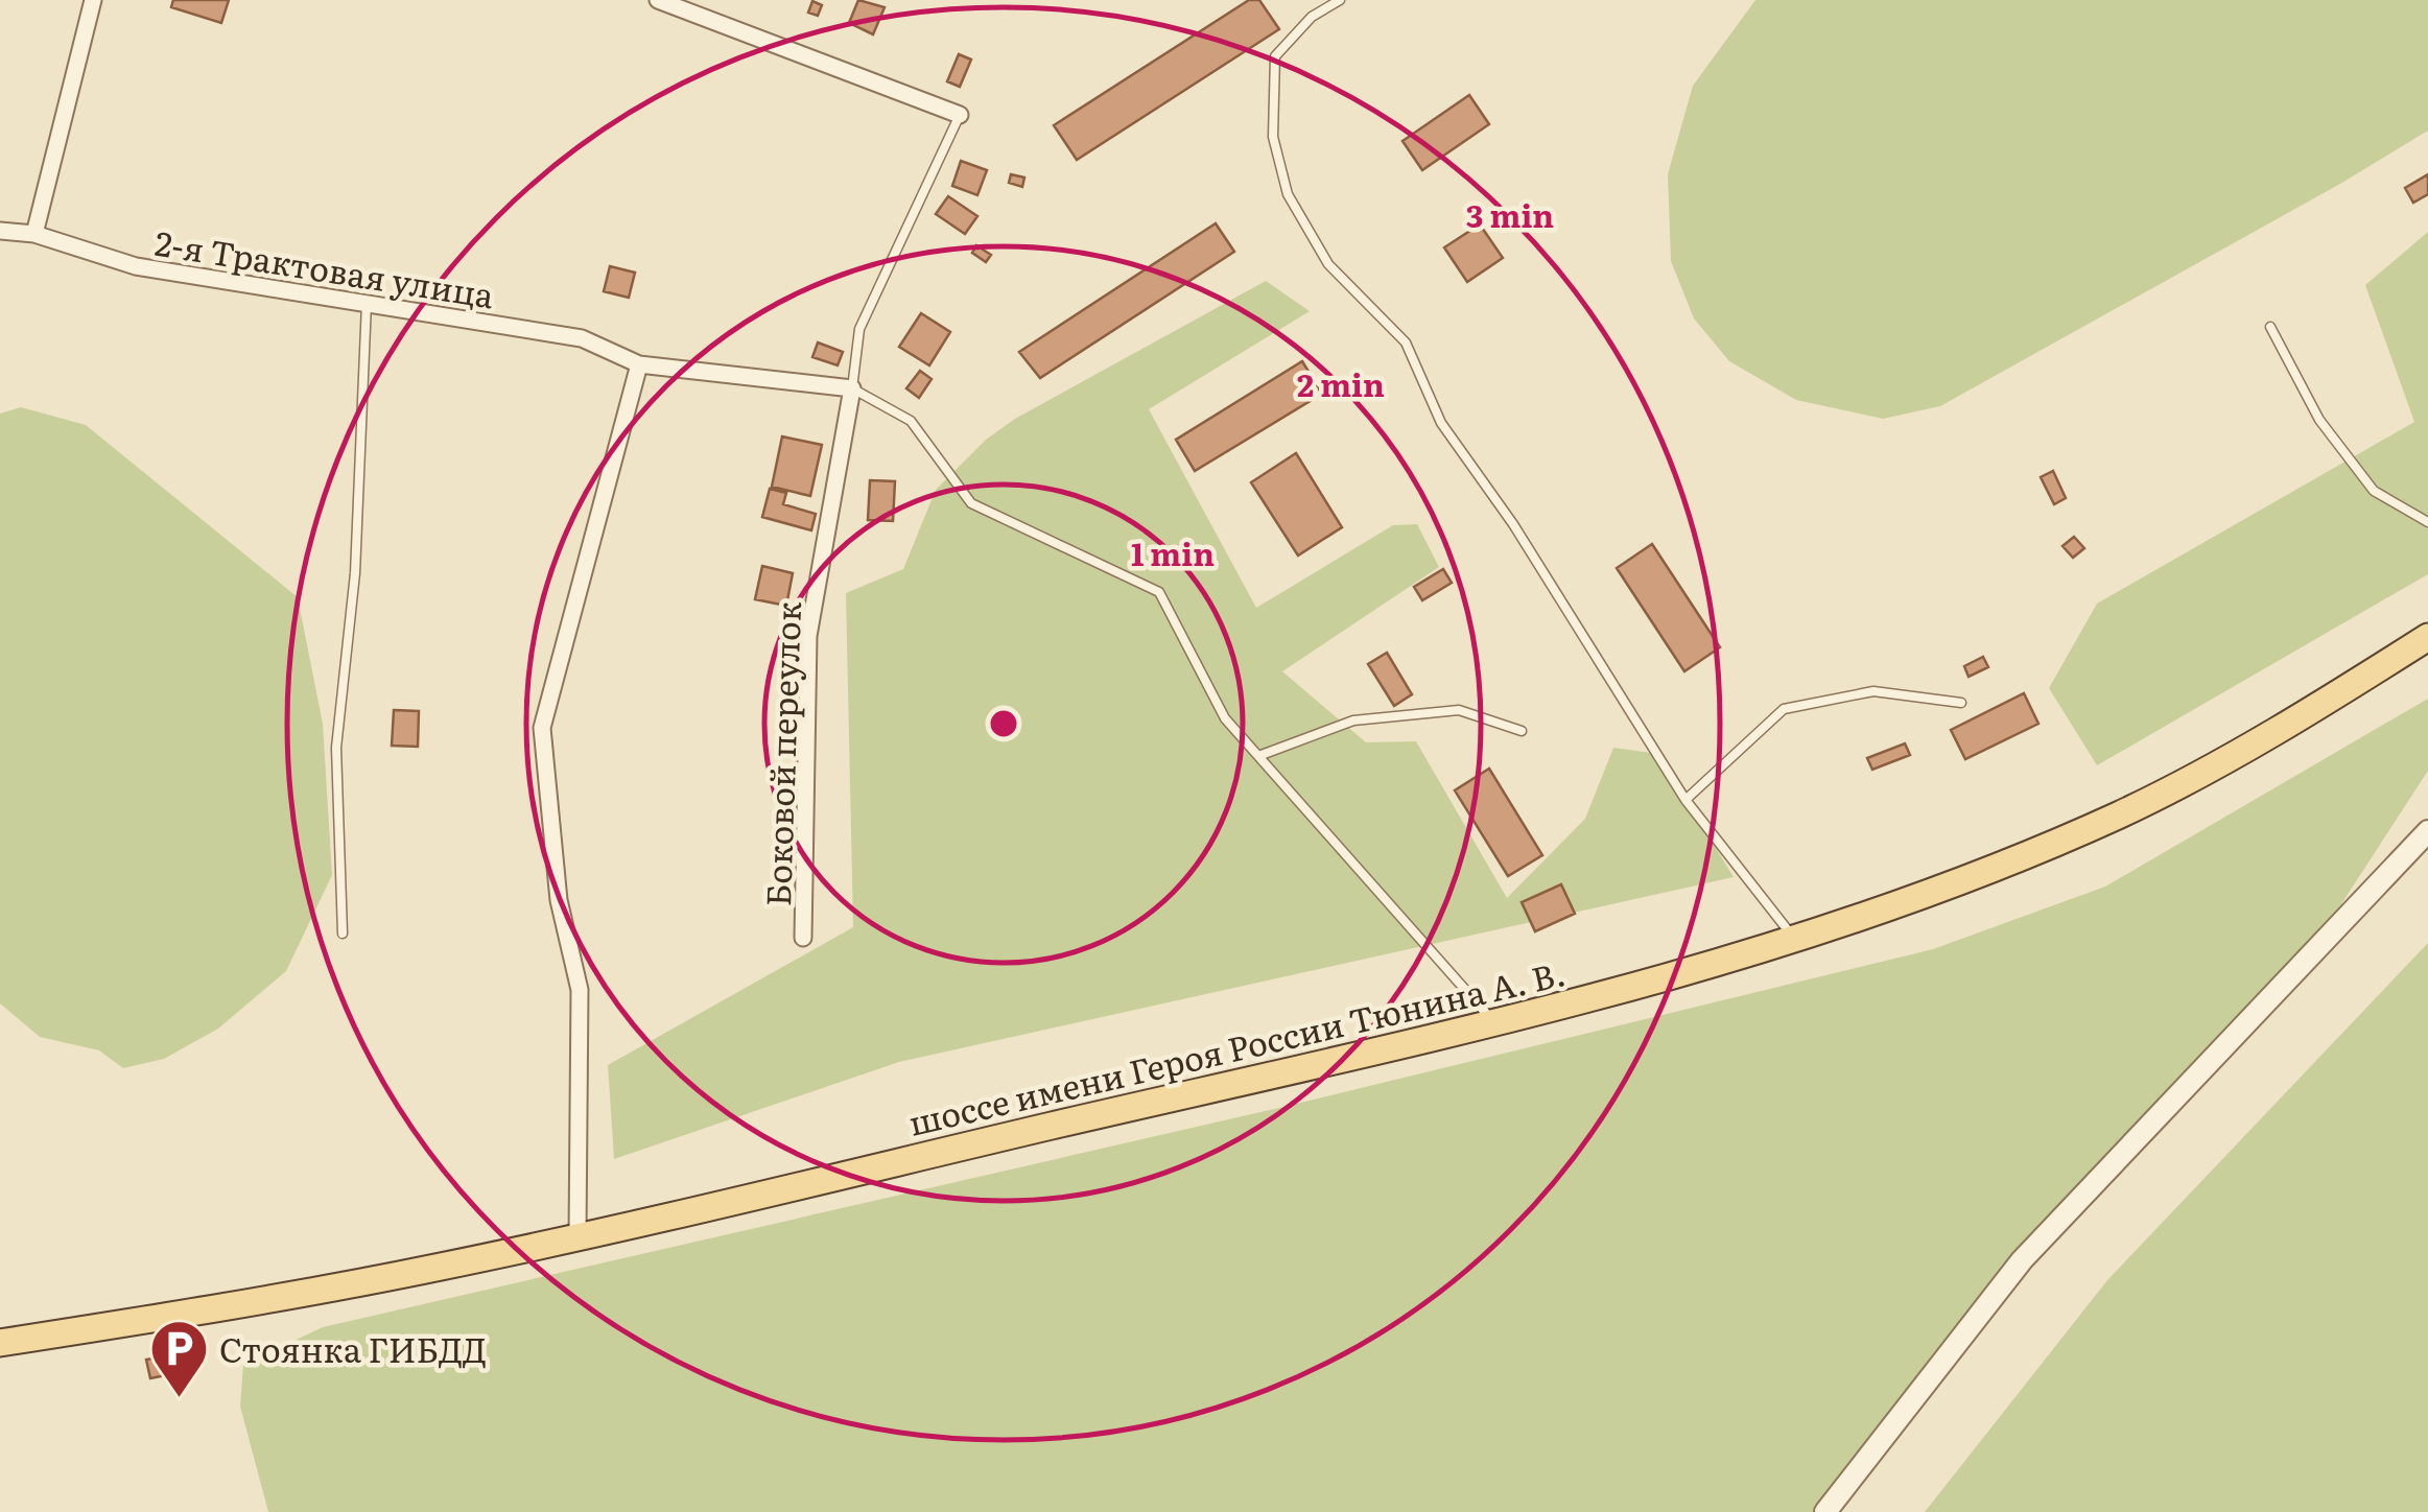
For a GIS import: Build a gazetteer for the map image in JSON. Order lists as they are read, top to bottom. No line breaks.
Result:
{"streets":{"main road":["шоссе имени Героя России Тюнина А. В."],"street":["2-я Трактовая улица","Боковой переулок"]},"crossings":[["2-я Трактовая улица","Боковой переулок"]],"places":{"parking":["Стоянка ГИБДД"]},"rings":["3 min","2 min","1 min"]}
